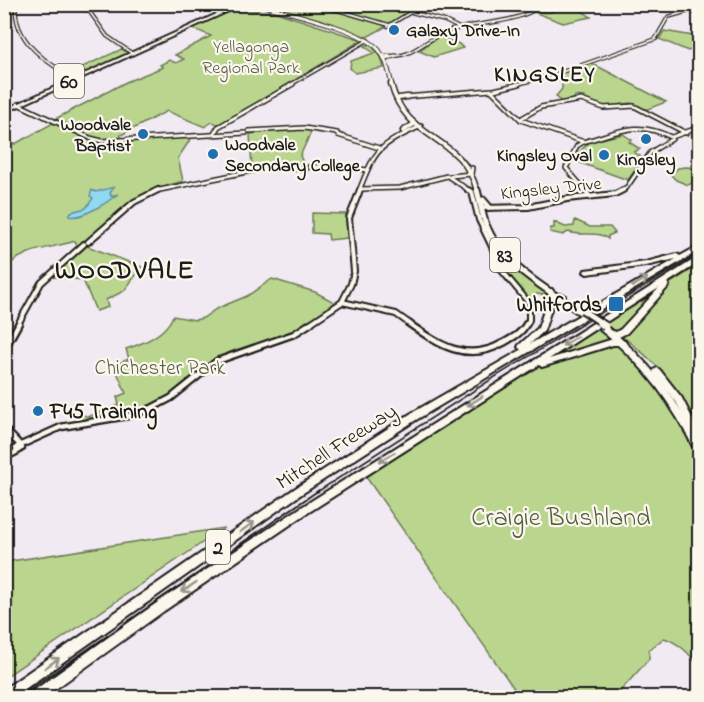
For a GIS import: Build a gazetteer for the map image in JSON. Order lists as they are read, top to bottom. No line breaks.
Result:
{"streets":{"highway":["60","Mitchell Freeway","2"],"main road":["83"],"street":["Kingsley Drive"]},"crossings":[["Kingsley Drive","83"]],"districts":["KINGSLEY","WOODVALE"],"parks":["Yellagonga Regional Park","Chichester Park","Craigie Bushland"],"places":{"other":["Galaxy Drive-In","Woodvale Baptist","Kingsley","Woodvale Secondary College","Kingsley Oval","F45 Training"],"transit":["Whitfords"]}}
